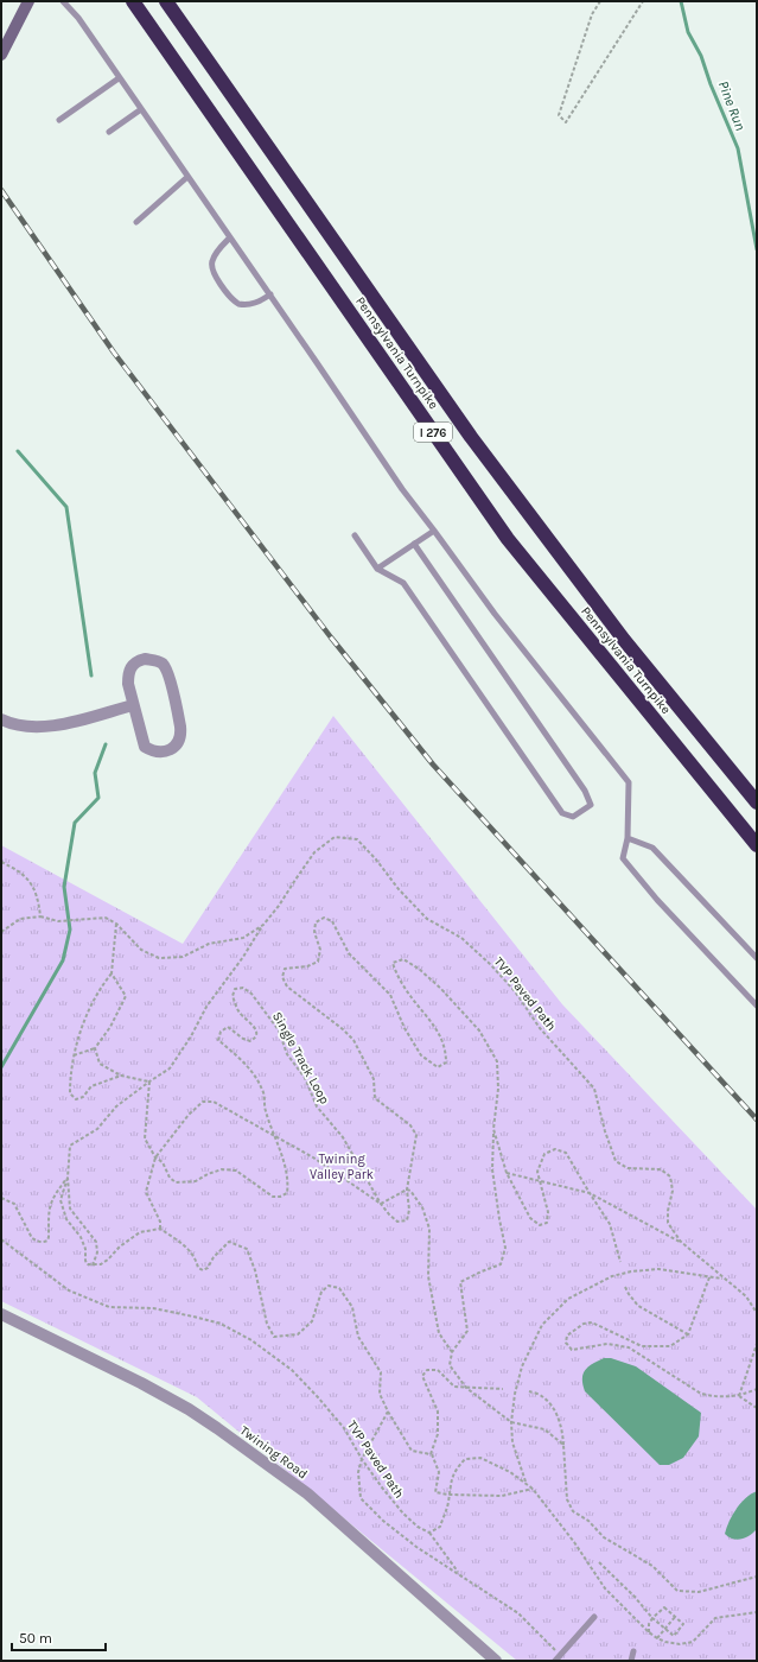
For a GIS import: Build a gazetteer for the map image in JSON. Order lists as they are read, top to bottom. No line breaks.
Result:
{"streets":{"highway":["Pennsylvania Turnpike","I 276"],"street":["Twining Road"],"path":["TVP Paved Path","Single Track Loop"]},"water":["Pine Run"],"parks":["Twining Valley Park"],"scale_bar":"50 m"}
